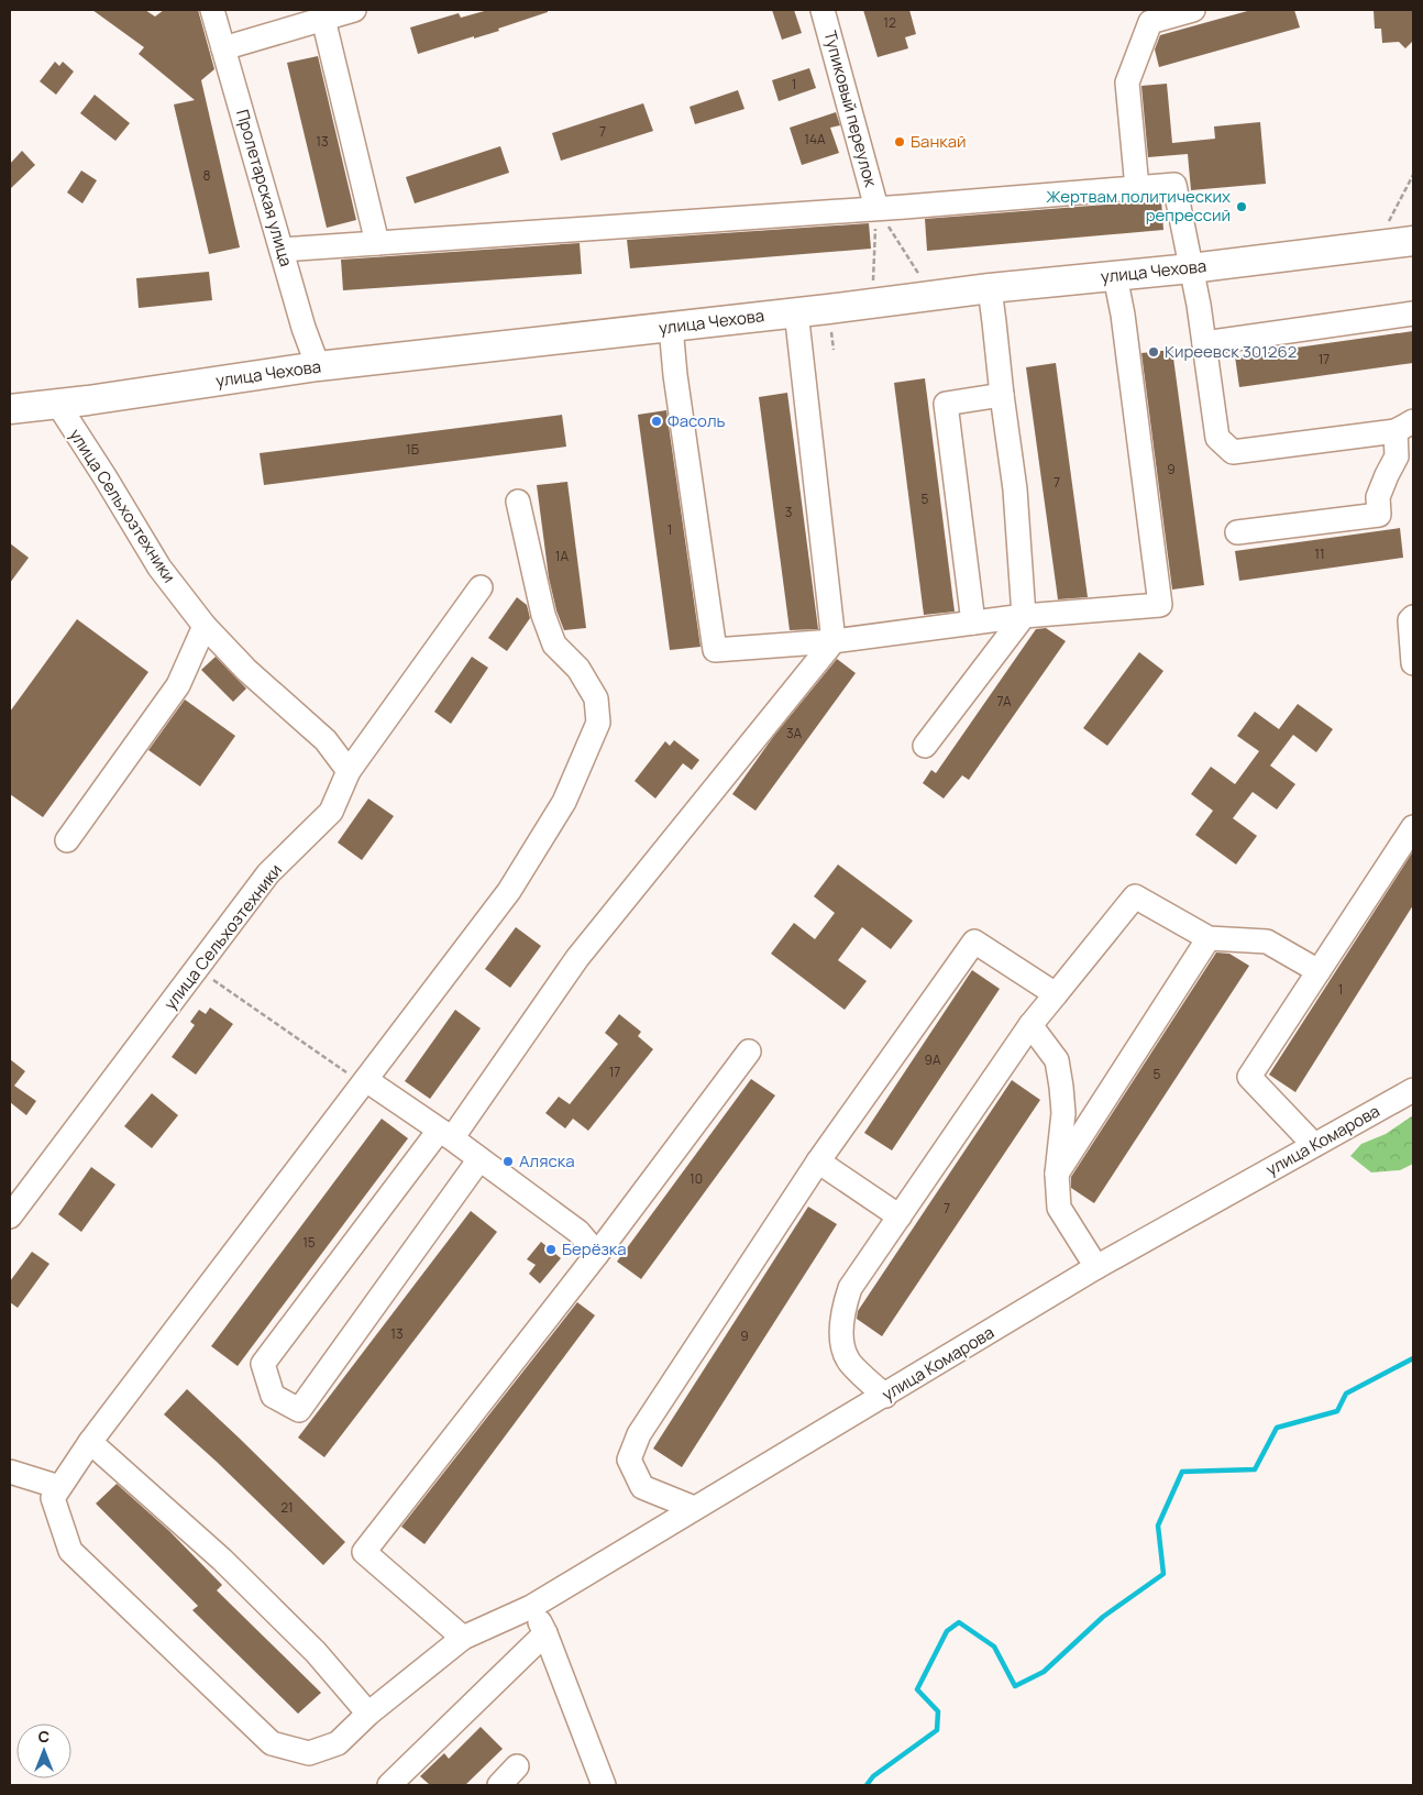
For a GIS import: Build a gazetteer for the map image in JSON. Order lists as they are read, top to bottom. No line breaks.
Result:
{"streets":{"main road":["улица Чехова"],"street":["Тупиковый переулок","Пролетарская улица","улица Сельхозтехники","улица Комарова"]},"crossings":[["Пролетарская улица","улица Чехова"],["улица Чехова","улица Сельхозтехники"]],"places":["Банкай","Жертвам политических репрессий","Киреевск 301262","Фасоль","Аляска","Берёзка"],"house_numbers":["12","1","7","14А","13","8","17","1Б","9","7","5","3","1","11","1А","7А","3А","1","9А","17","5","10","7","15","13","9","21"],"north":"top"}
